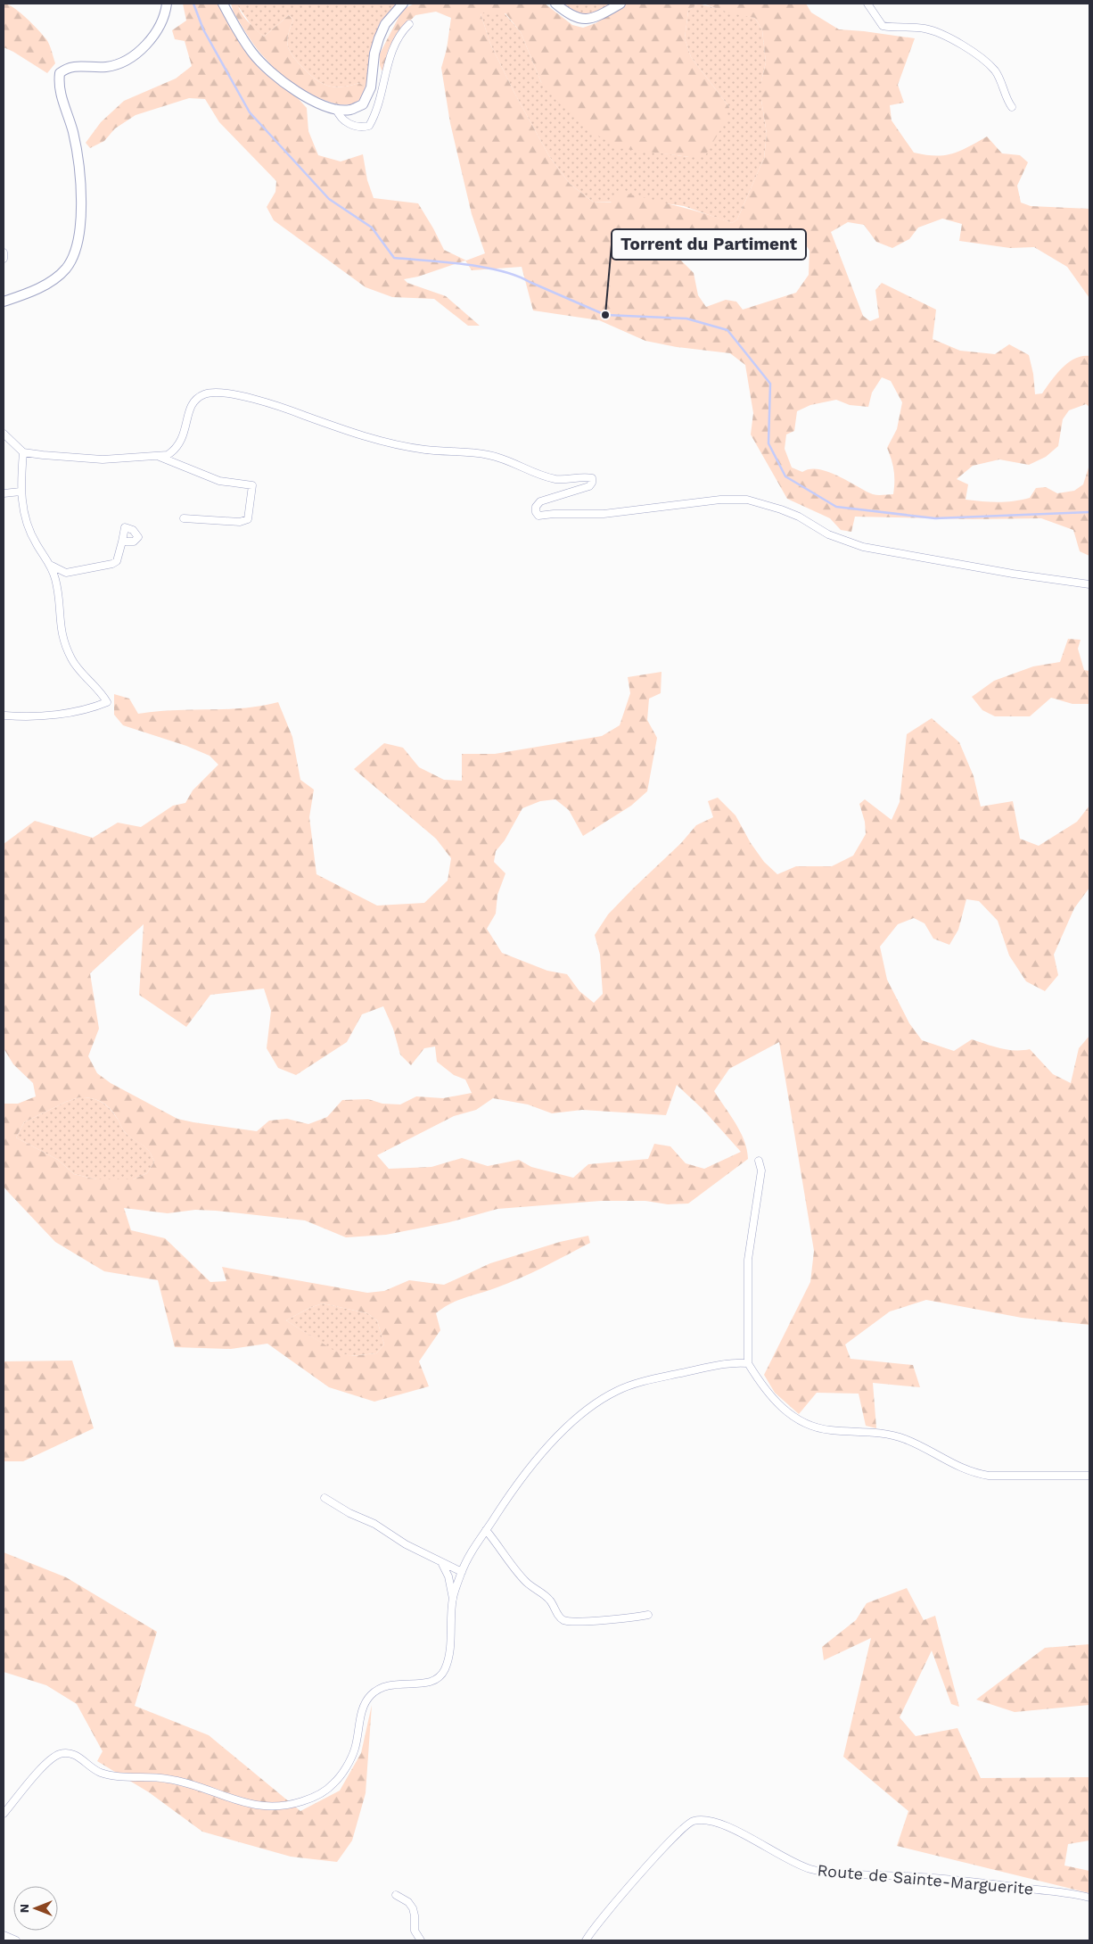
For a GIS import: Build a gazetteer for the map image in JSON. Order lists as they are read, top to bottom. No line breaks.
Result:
{"streets":{"street":["Route de Sainte-Marguerite"]},"places":["Torrent du Partiment"],"north":"left"}
